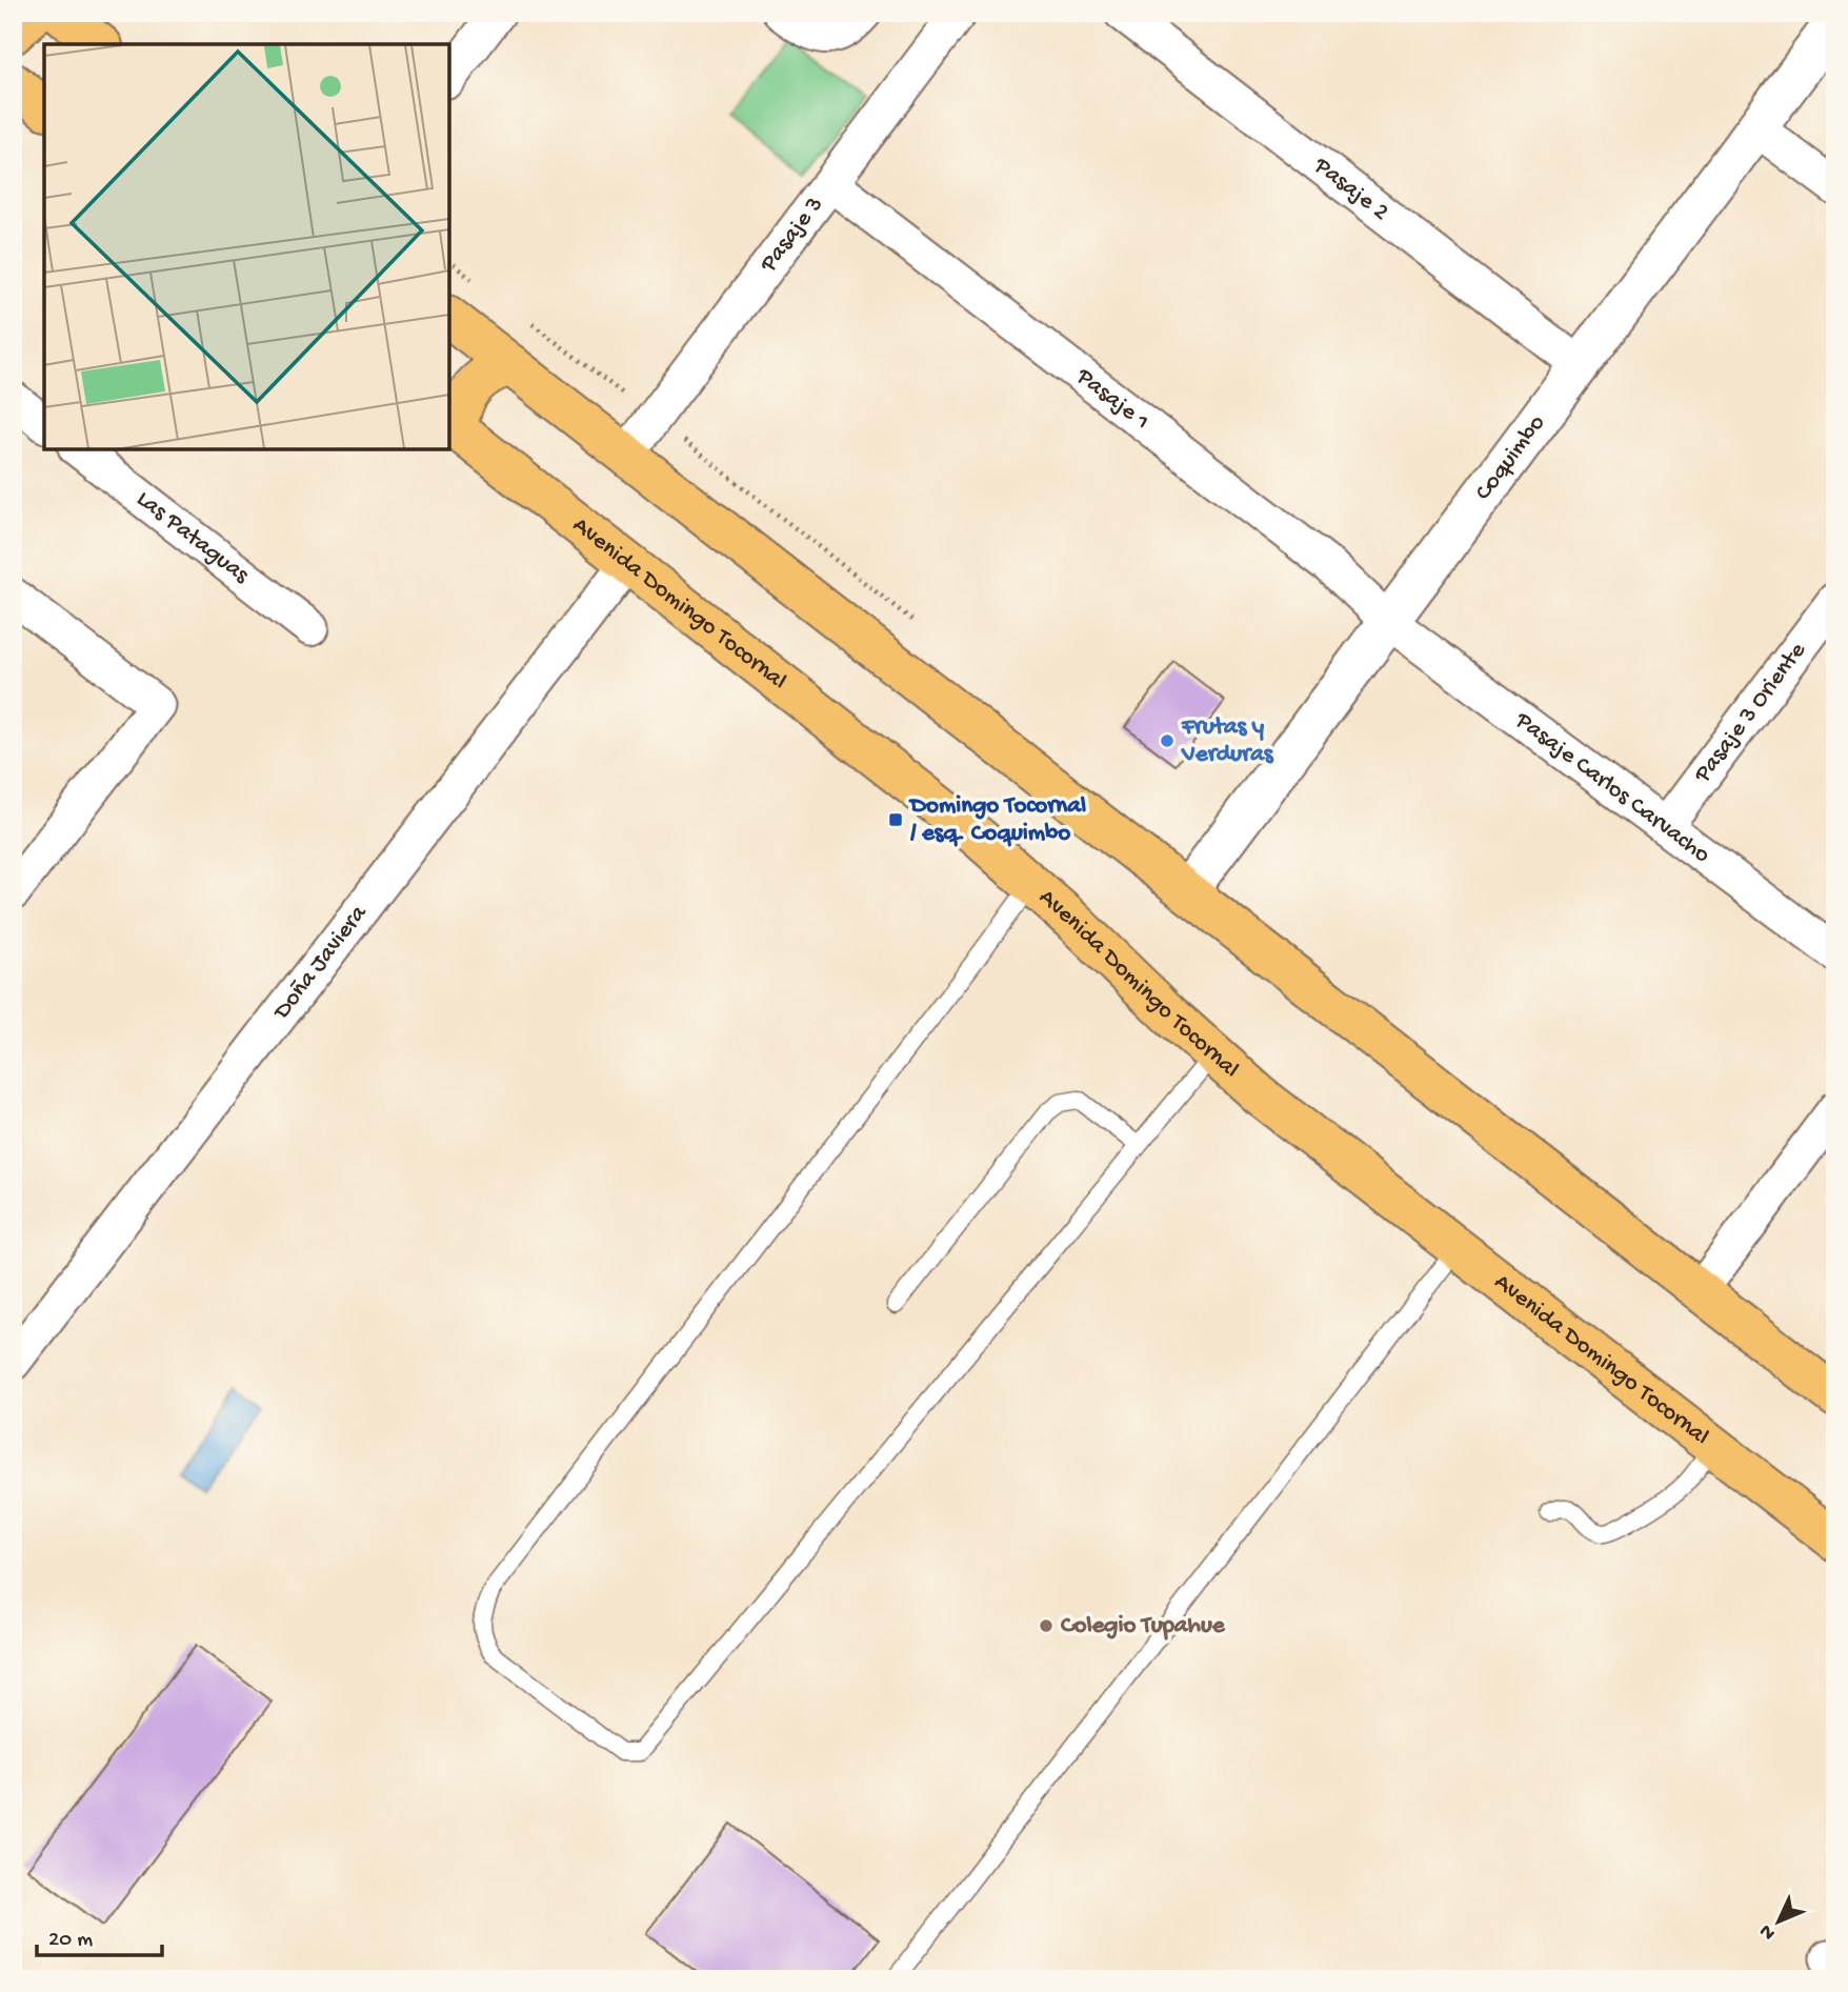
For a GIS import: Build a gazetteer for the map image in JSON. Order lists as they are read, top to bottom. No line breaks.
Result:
{"streets":{"main road":["Avenida Domingo Tocornal"],"street":["Pasaje 2","Pasaje 3","Pasaje 1","Coquimbo","Las Pataguas","Pasaje 3 Oriente","Pasaje Carlos Carvacho","Doña Javiera"]},"crossings":[["Pasaje 2","Coquimbo"],["Pasaje 3","Pasaje 1"],["Pasaje 1","Coquimbo"],["Pasaje 1","Pasaje Carlos Carvacho"],["Coquimbo","Pasaje Carlos Carvacho"],["Avenida Domingo Tocornal","Doña Javiera"],["Pasaje 3 Oriente","Pasaje Carlos Carvacho"]],"places":{"other":["Frutas y Verduras","Colegio Tupahue"],"transit":["Domingo Tocornal / esq. Coquimbo"]},"scale_bar":"20 m","north":"bottom left"}
